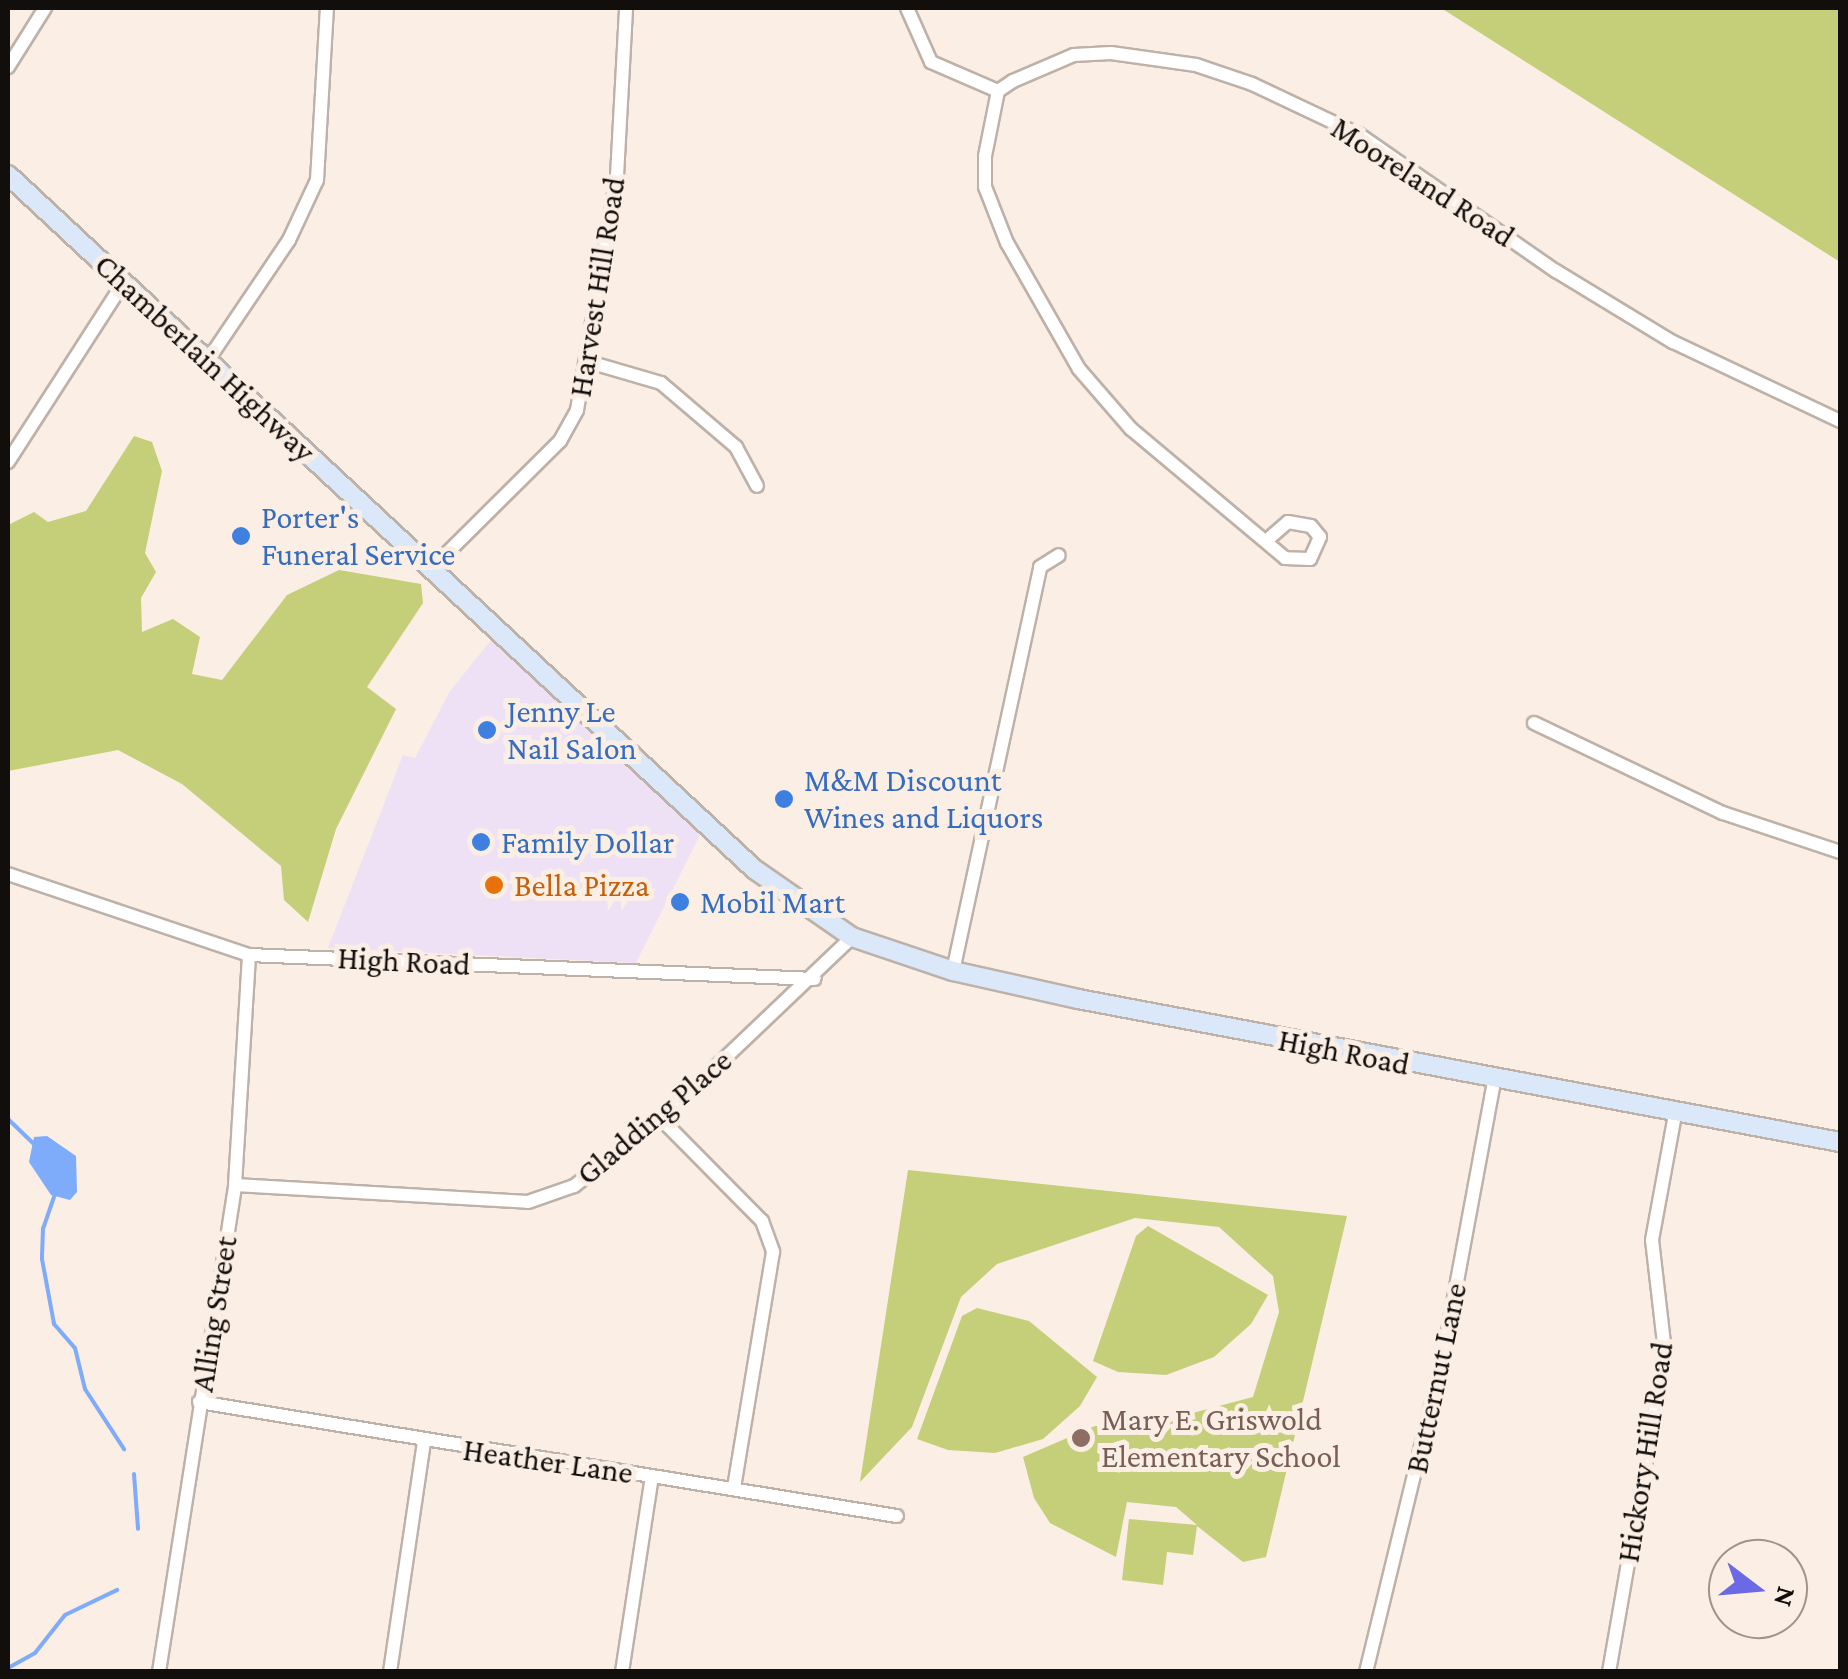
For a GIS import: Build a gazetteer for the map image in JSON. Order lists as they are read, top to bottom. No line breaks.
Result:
{"streets":{"main road":["Chamberlain Highway","High Road"],"street":["Mooreland Road","Harvest Hill Road","Gladding Place","Alling Street","Butternut Lane","Hickory Hill Road","Heather Lane"]},"crossings":[["Harvest Hill Road","Chamberlain Highway"],["Chamberlain Highway","High Road"],["Chamberlain Highway","Gladding Place"],["High Road","Gladding Place"],["High Road","Alling Street"],["High Road","Butternut Lane"],["High Road","Hickory Hill Road"],["Gladding Place","Alling Street"],["Alling Street","Heather Lane"]],"places":["Porter's Funeral Service","Jenny Le Nail Salon","M&M Discount Wines and Liquors","Family Dollar","Bella Pizza","Mobil Mart","Mary E. Griswold Elementary School"],"north":"right"}
